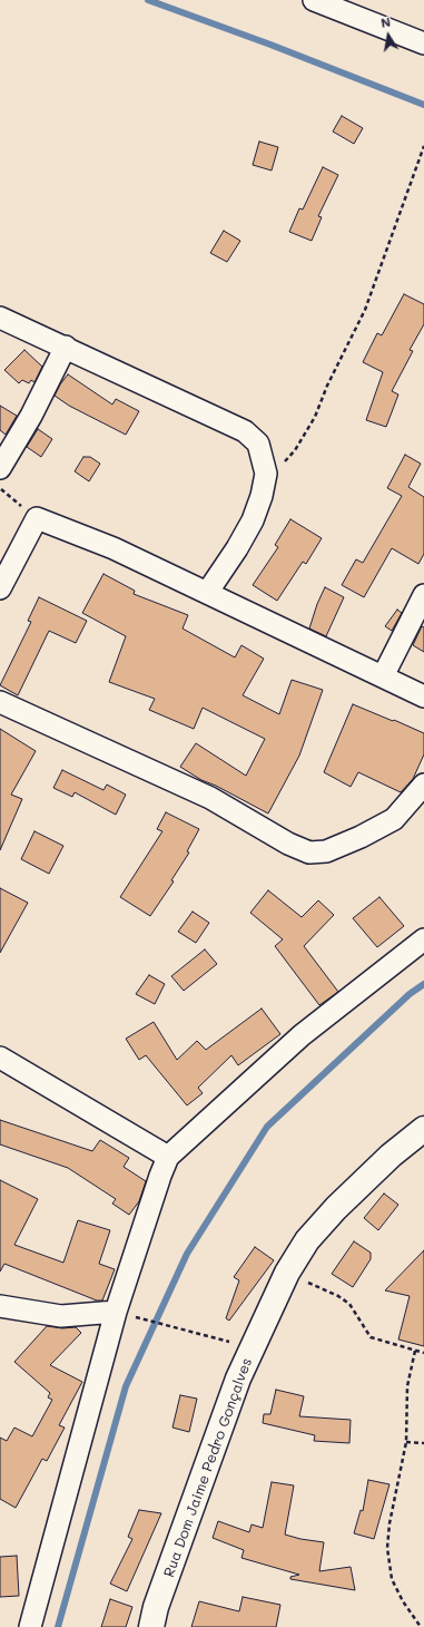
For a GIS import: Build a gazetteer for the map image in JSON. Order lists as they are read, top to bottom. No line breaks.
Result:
{"streets":{"main road":["Rua Dom Jaime Pedro Gonçalves"]},"north":"top"}
